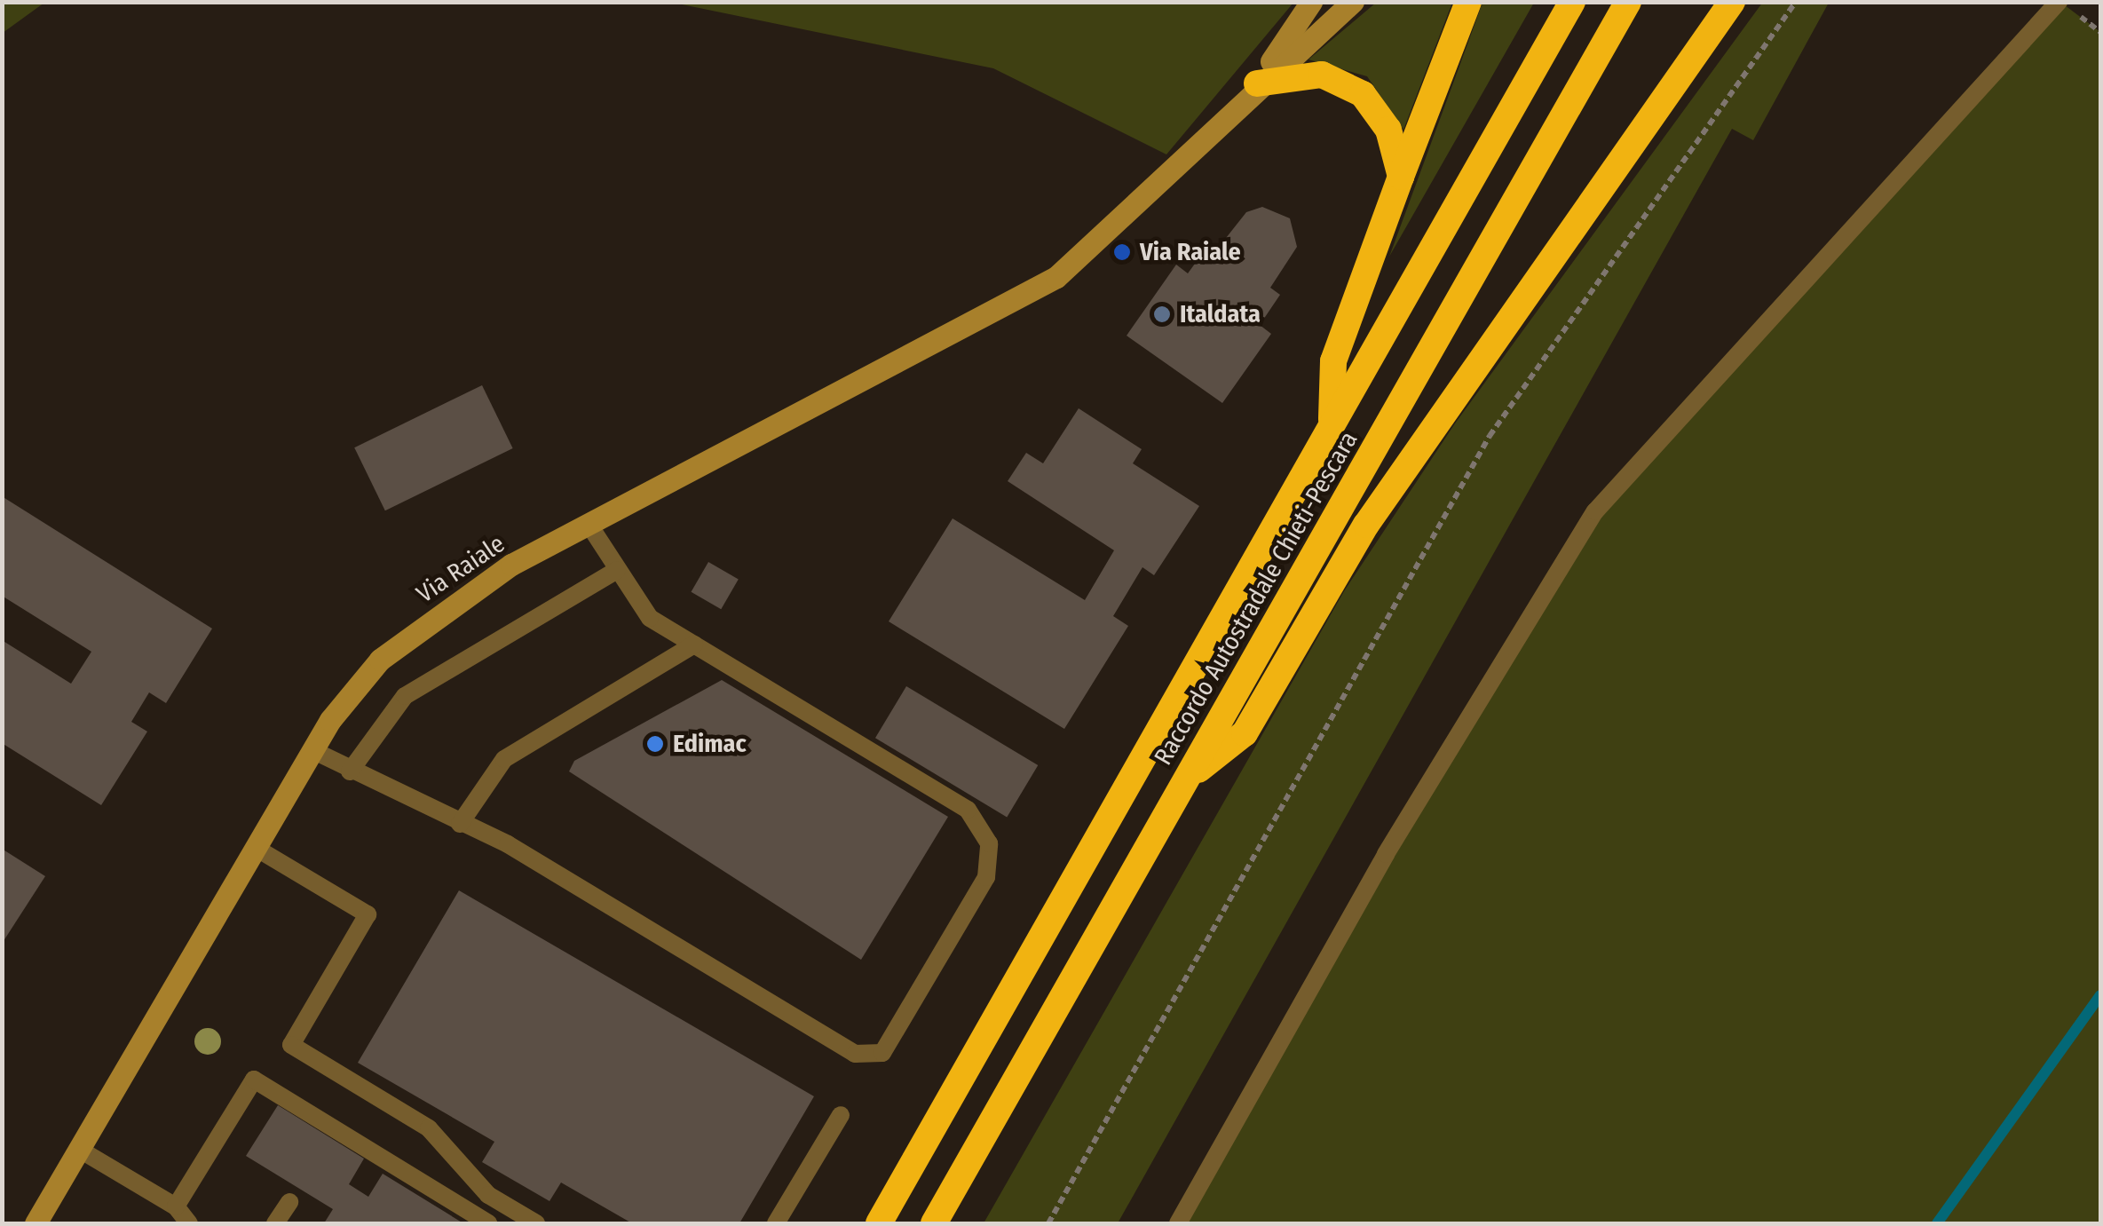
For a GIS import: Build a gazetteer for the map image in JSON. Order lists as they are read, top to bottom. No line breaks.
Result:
{"streets":{"highway":["Raccordo Autostradale Chieti-Pescara"],"street":["Via Raiale"]},"places":["Via Raiale","Italdata","Edimac"]}
